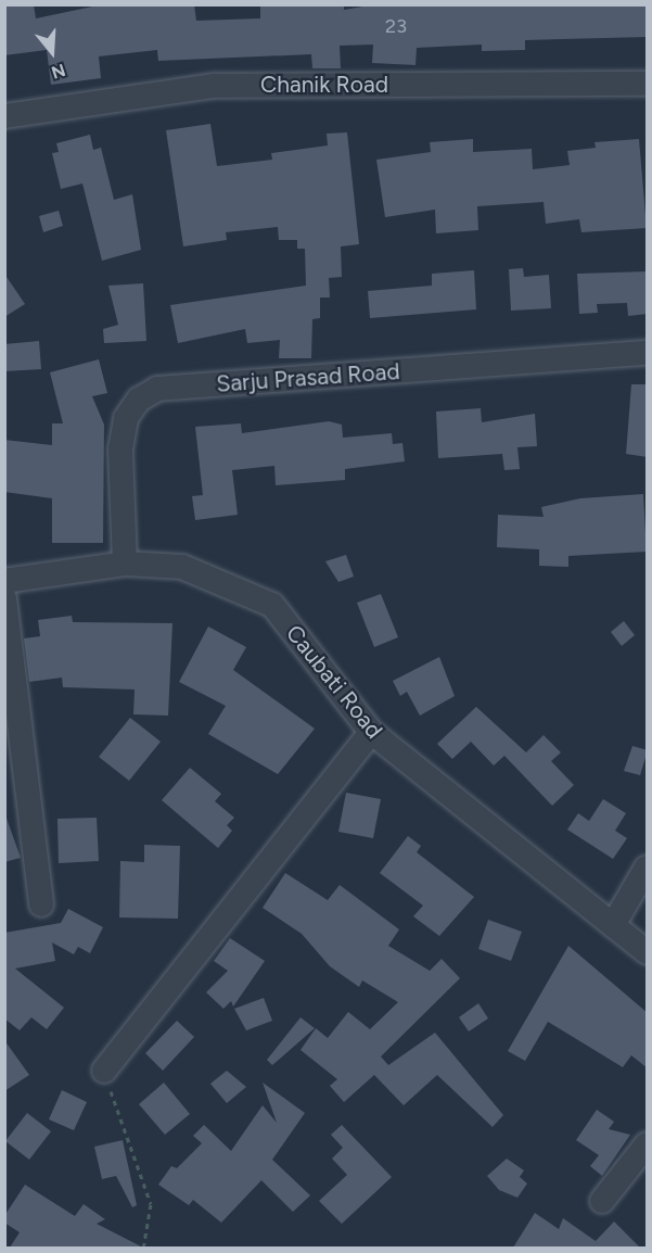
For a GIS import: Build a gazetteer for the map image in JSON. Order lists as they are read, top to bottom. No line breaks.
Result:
{"streets":{"street":["Chanik Road","Sarju Prasad Road","Caubati Road"]},"crossings":[["Sarju Prasad Road","Caubati Road"]],"house_numbers":["23"],"north":"bottom"}
